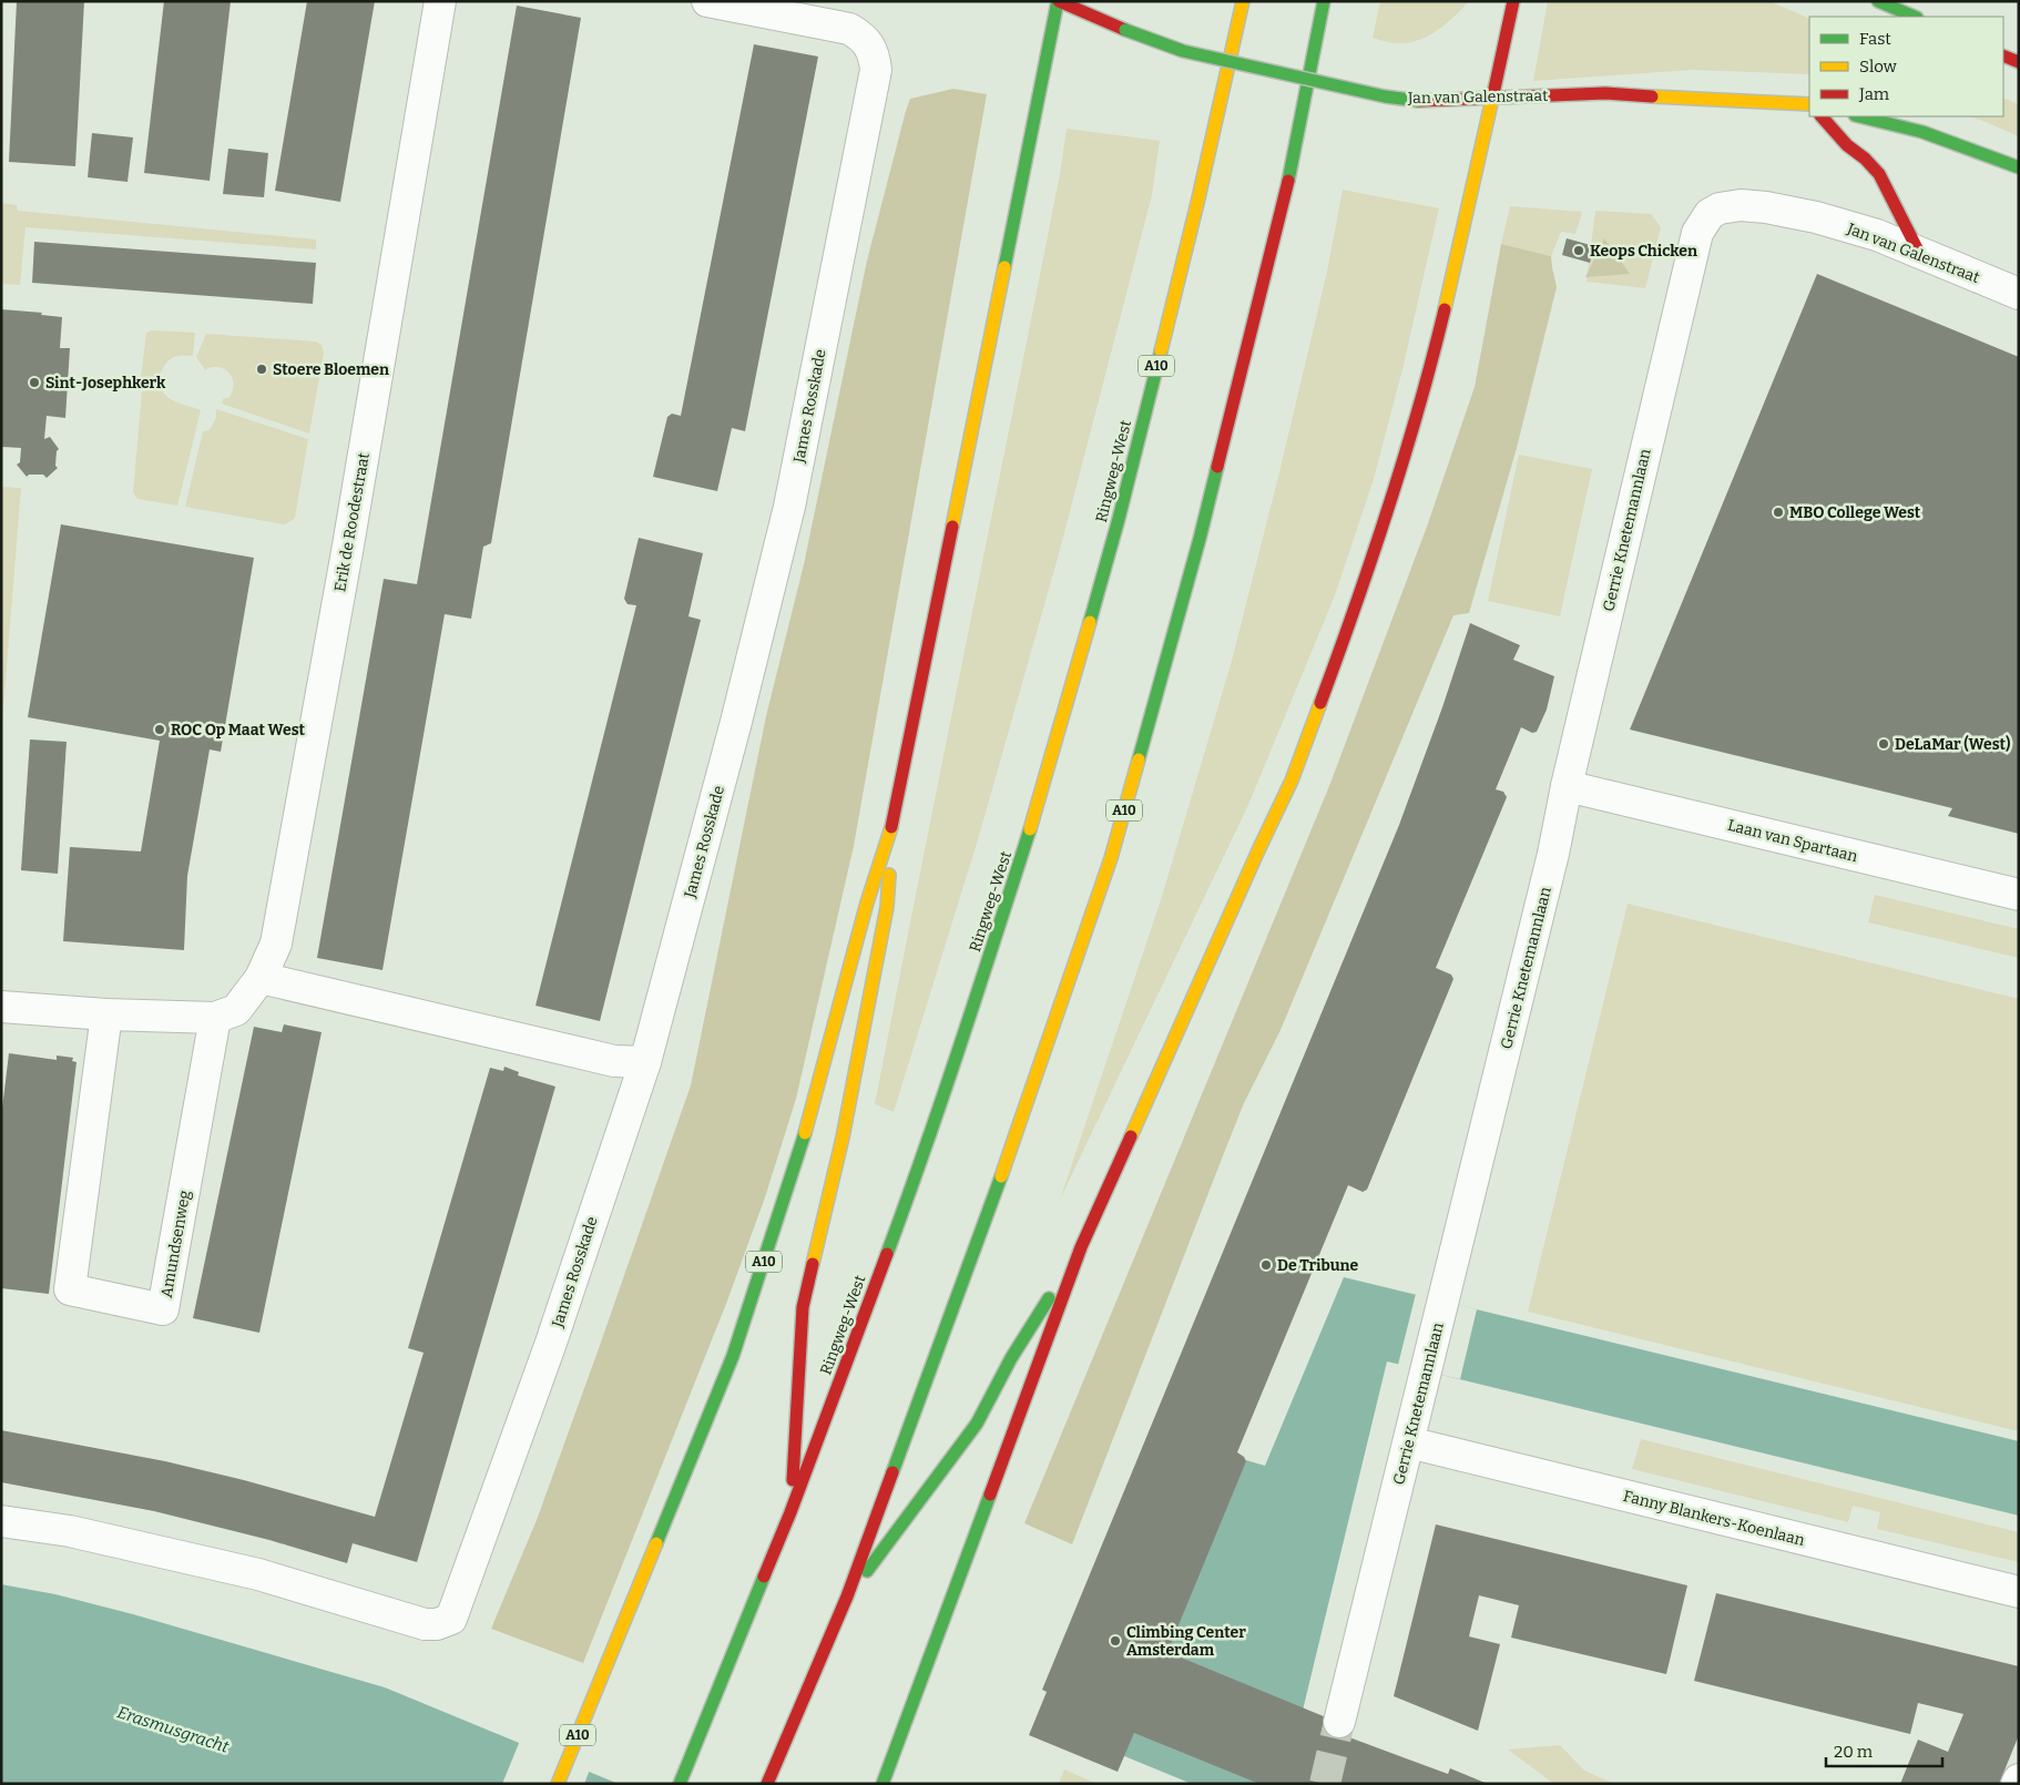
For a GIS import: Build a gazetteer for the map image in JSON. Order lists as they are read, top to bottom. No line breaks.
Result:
{"streets":{"main road":["Jan van Galenstraat","A10","Ringweg-West"],"street":["James Rosskade","Erik de Roodestraat","Gerrie Knetemannlaan","Laan van Spartaan","Amundsenweg","Fanny Blankers-Koenlaan"]},"crossings":[["Jan van Galenstraat","A10"],["Jan van Galenstraat","Gerrie Knetemannlaan"],["A10","Ringweg-West"],["Erik de Roodestraat","Amundsenweg"],["Gerrie Knetemannlaan","Laan van Spartaan"],["Gerrie Knetemannlaan","Fanny Blankers-Koenlaan"]],"water":["Erasmusgracht"],"places":["Keops Chicken","Stoere Bloemen","Sint-Josephkerk","MBO College West","ROC Op Maat West","DeLaMar (West)","De Tribune","Climbing Center Amsterdam"],"legend":["Fast","Slow","Jam"],"scale_bar":"20 m"}
